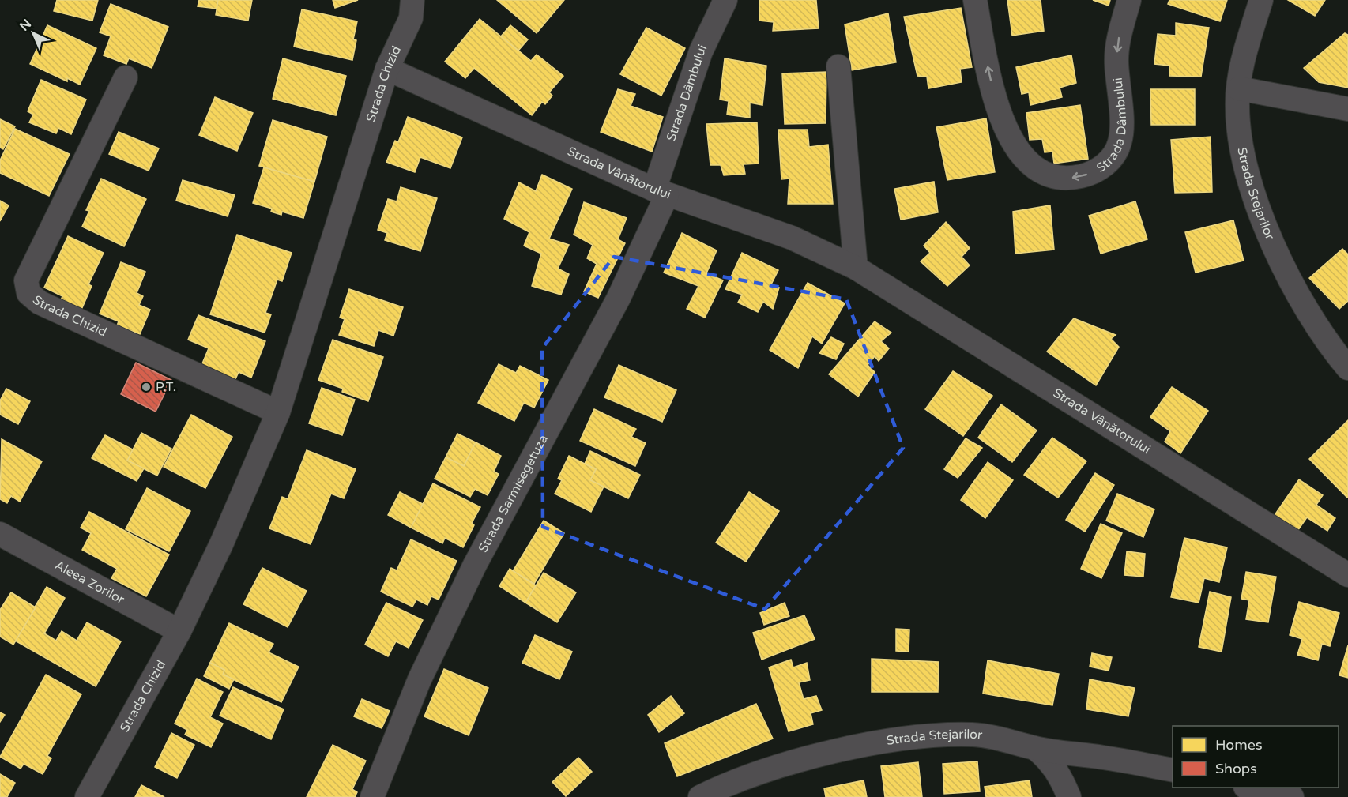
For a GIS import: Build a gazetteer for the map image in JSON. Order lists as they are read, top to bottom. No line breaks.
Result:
{"streets":{"street":["Strada Chizid","Strada Dâmbului","Strada Vânătorului","Strada Stejarilor","Strada Sarmisegetuza","Aleea Zorilor"]},"crossings":[["Strada Chizid","Strada Vânătorului"],["Strada Chizid","Aleea Zorilor"],["Strada Dâmbului","Strada Vânătorului"],["Strada Dâmbului","Strada Sarmisegetuza"],["Strada Vânătorului","Strada Sarmisegetuza"]],"places":["P.T."],"legend":["Homes","Shops"],"north":"top left"}
